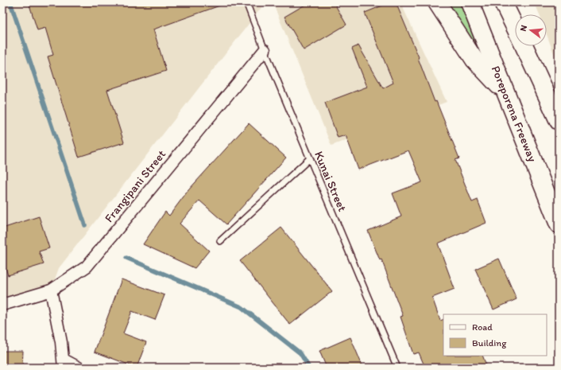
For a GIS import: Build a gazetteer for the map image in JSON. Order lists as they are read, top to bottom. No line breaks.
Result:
{"streets":{"highway":["Poreporena Freeway"],"street":["Frangipani Street"],"lane":["Kunai Street"]},"crossings":[["Kunai Street","Frangipani Street"]],"legend":["Road","Building"],"north":"left"}
